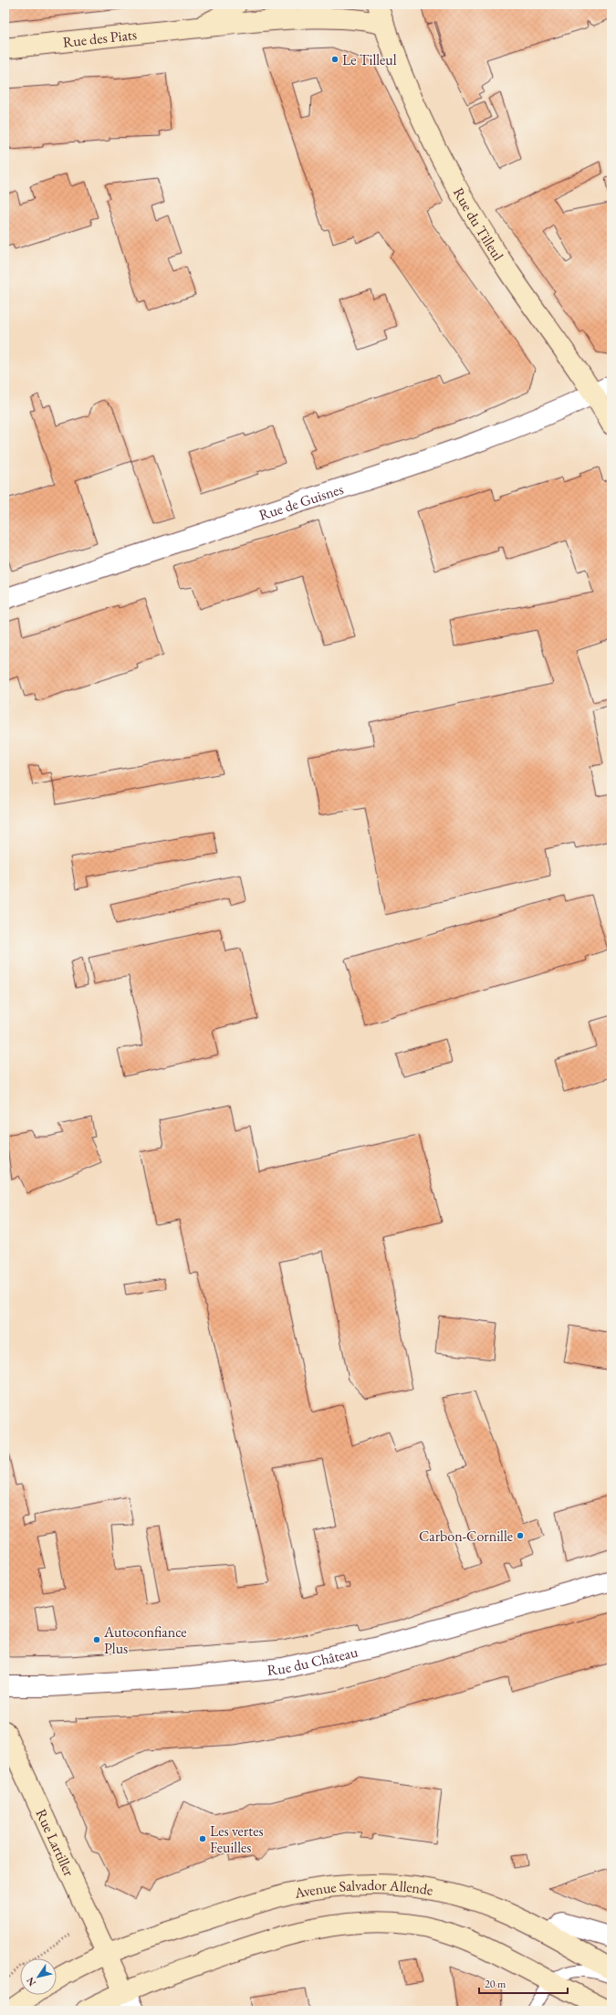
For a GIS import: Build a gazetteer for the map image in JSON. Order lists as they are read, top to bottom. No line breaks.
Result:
{"streets":{"main road":["Rue des Piats","Rue du Tilleul","Rue Lartiller","Avenue Salvador Allende"],"street":["Rue de Guisnes","Rue du Château"]},"crossings":[["Rue des Piats","Rue du Tilleul"],["Rue du Tilleul","Rue de Guisnes"],["Rue Lartiller","Avenue Salvador Allende"]],"places":["Le Tilleul","Carbon-Cornille","Autoconfiance Plus","Les vertes Feuilles"],"scale_bar":"20 m","north":"bottom left"}
